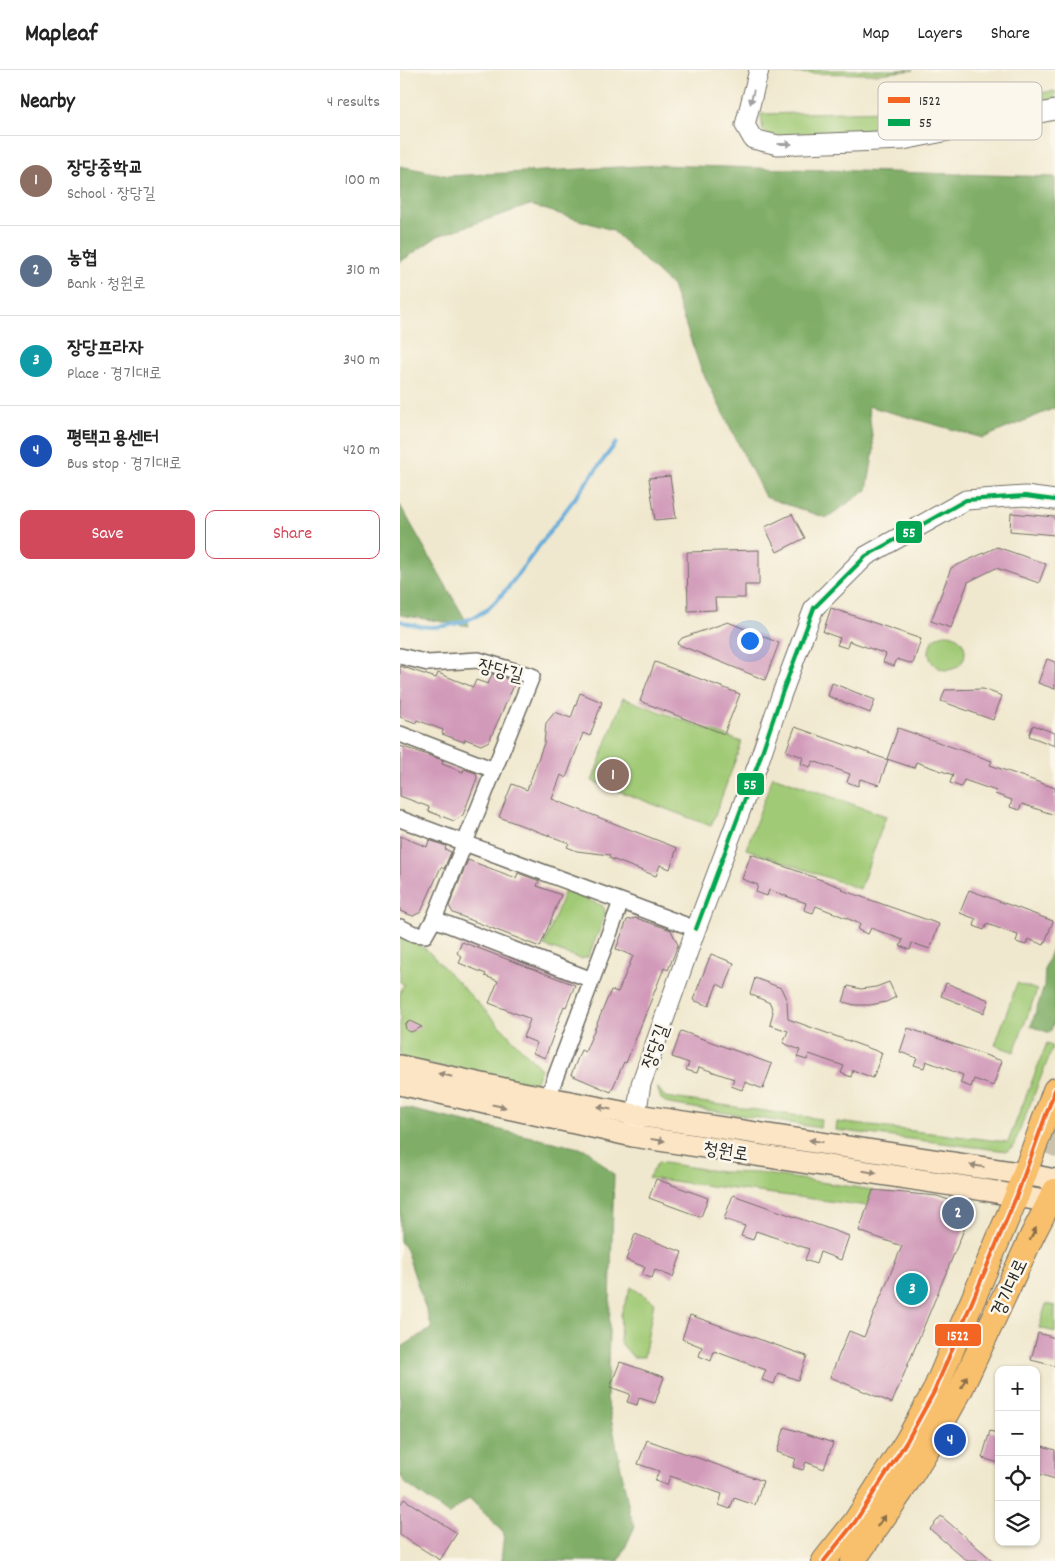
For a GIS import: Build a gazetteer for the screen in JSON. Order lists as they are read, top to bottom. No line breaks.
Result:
{"streets":{"main road":["청원로","경기대로"],"street":["장당길"]},"crossings":[["장당길","청원로"],["청원로","경기대로"]],"lines":["transit line 55","transit line 1522"],"legend":["1522","55"],"page":{"header":"Mapleaf","nav":["Map","Layers","Share"],"heading":["Nearby","4 results"],"list":[{"mark":"1","name":"장당중학교","note":"School · 장당길","value":"100 m"},{"mark":"2","name":"농협","note":"Bank · 청원로","value":"310 m"},{"mark":"3","name":"장당프라자","note":"Place · 경기대로","value":"340 m"},{"mark":"4","name":"평택고용센터","note":"Bus stop · 경기대로","value":"420 m"}],"buttons":["Save","Share"],"pins":["1","2","3","4"],"map_buttons":["+","−"]}}
